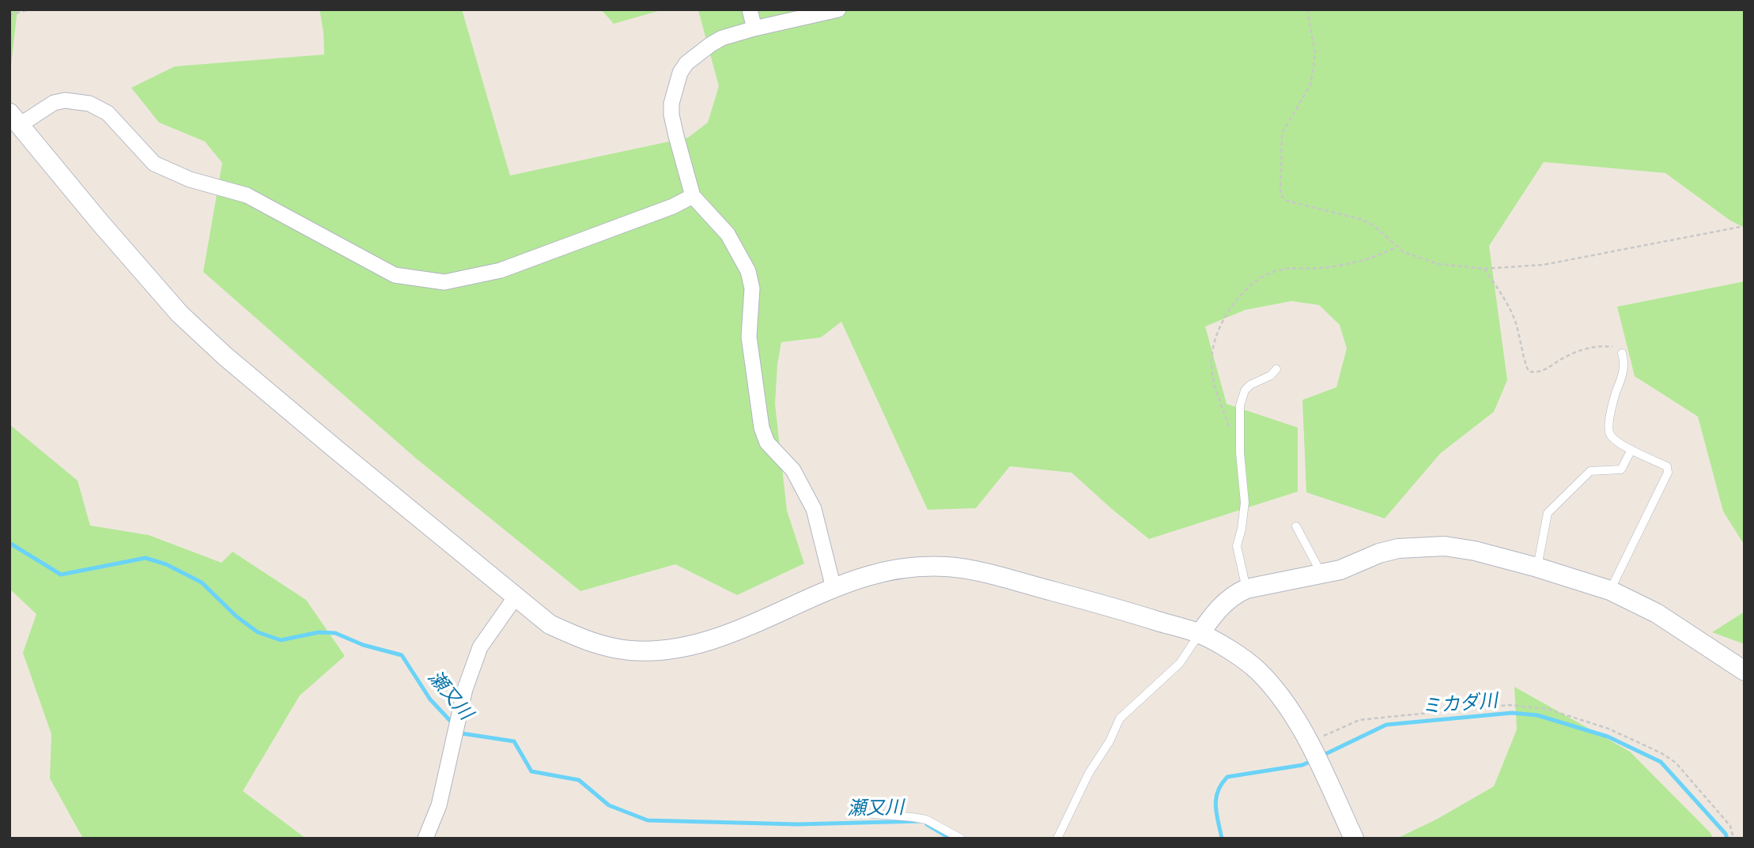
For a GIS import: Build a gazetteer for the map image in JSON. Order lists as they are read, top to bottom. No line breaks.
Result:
{"water":["瀬又川","ミカダ川"]}
